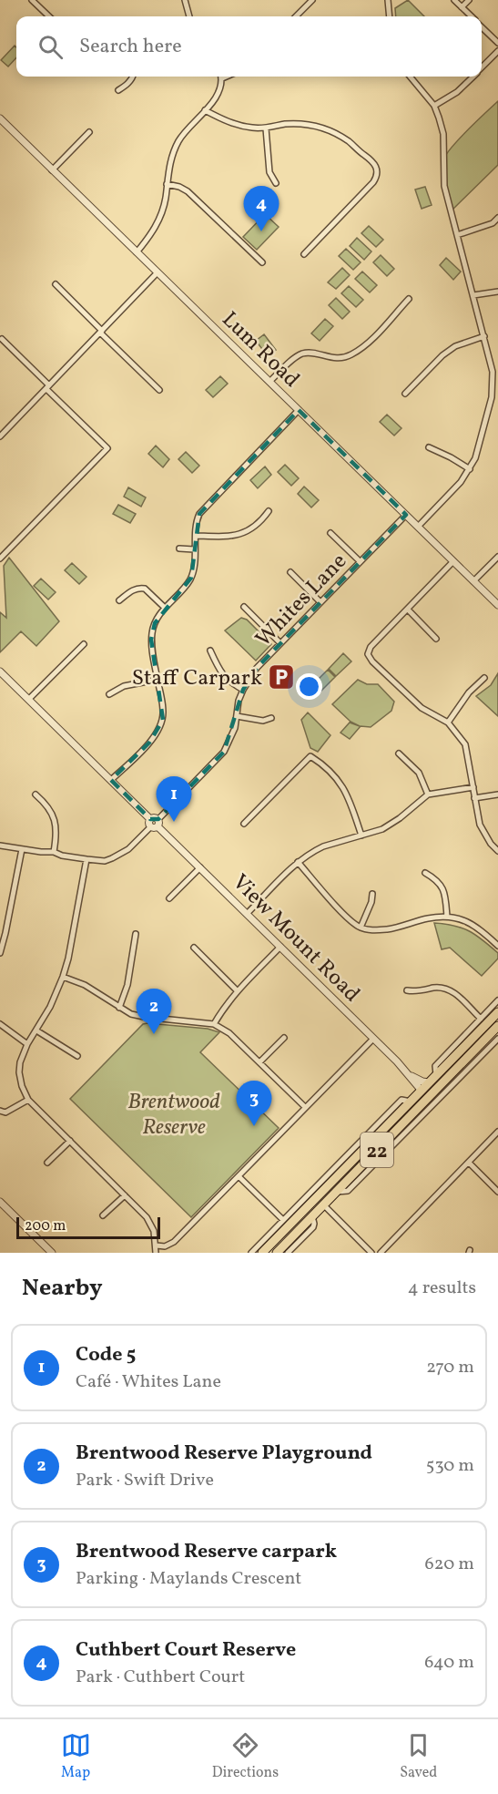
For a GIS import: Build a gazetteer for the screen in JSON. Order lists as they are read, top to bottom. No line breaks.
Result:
{"streets":{"main road":["22"],"street":["Lum Road","Whites Lane","View Mount Road"]},"crossings":[["Lum Road","Whites Lane"],["Whites Lane","View Mount Road"],["View Mount Road","22"]],"parks":["Brentwood Reserve"],"places":{"parking":["Staff Carpark"]},"scale_bar":"200 m","page":{"search":"Search here","pins":["4","1","2","3"],"scale":"200 m","heading":["Nearby","4 results"],"list":[{"mark":"1","name":"Code 5","note":"Café · Whites Lane","value":"270 m"},{"mark":"2","name":"Brentwood Reserve Playground","note":"Park · Swift Drive","value":"530 m"},{"mark":"3","name":"Brentwood Reserve carpark","note":"Parking · Maylands Crescent","value":"620 m"},{"mark":"4","name":"Cuthbert Court Reserve","note":"Park · Cuthbert Court","value":"640 m"}],"nav":["Map","Directions","Saved"]}}
